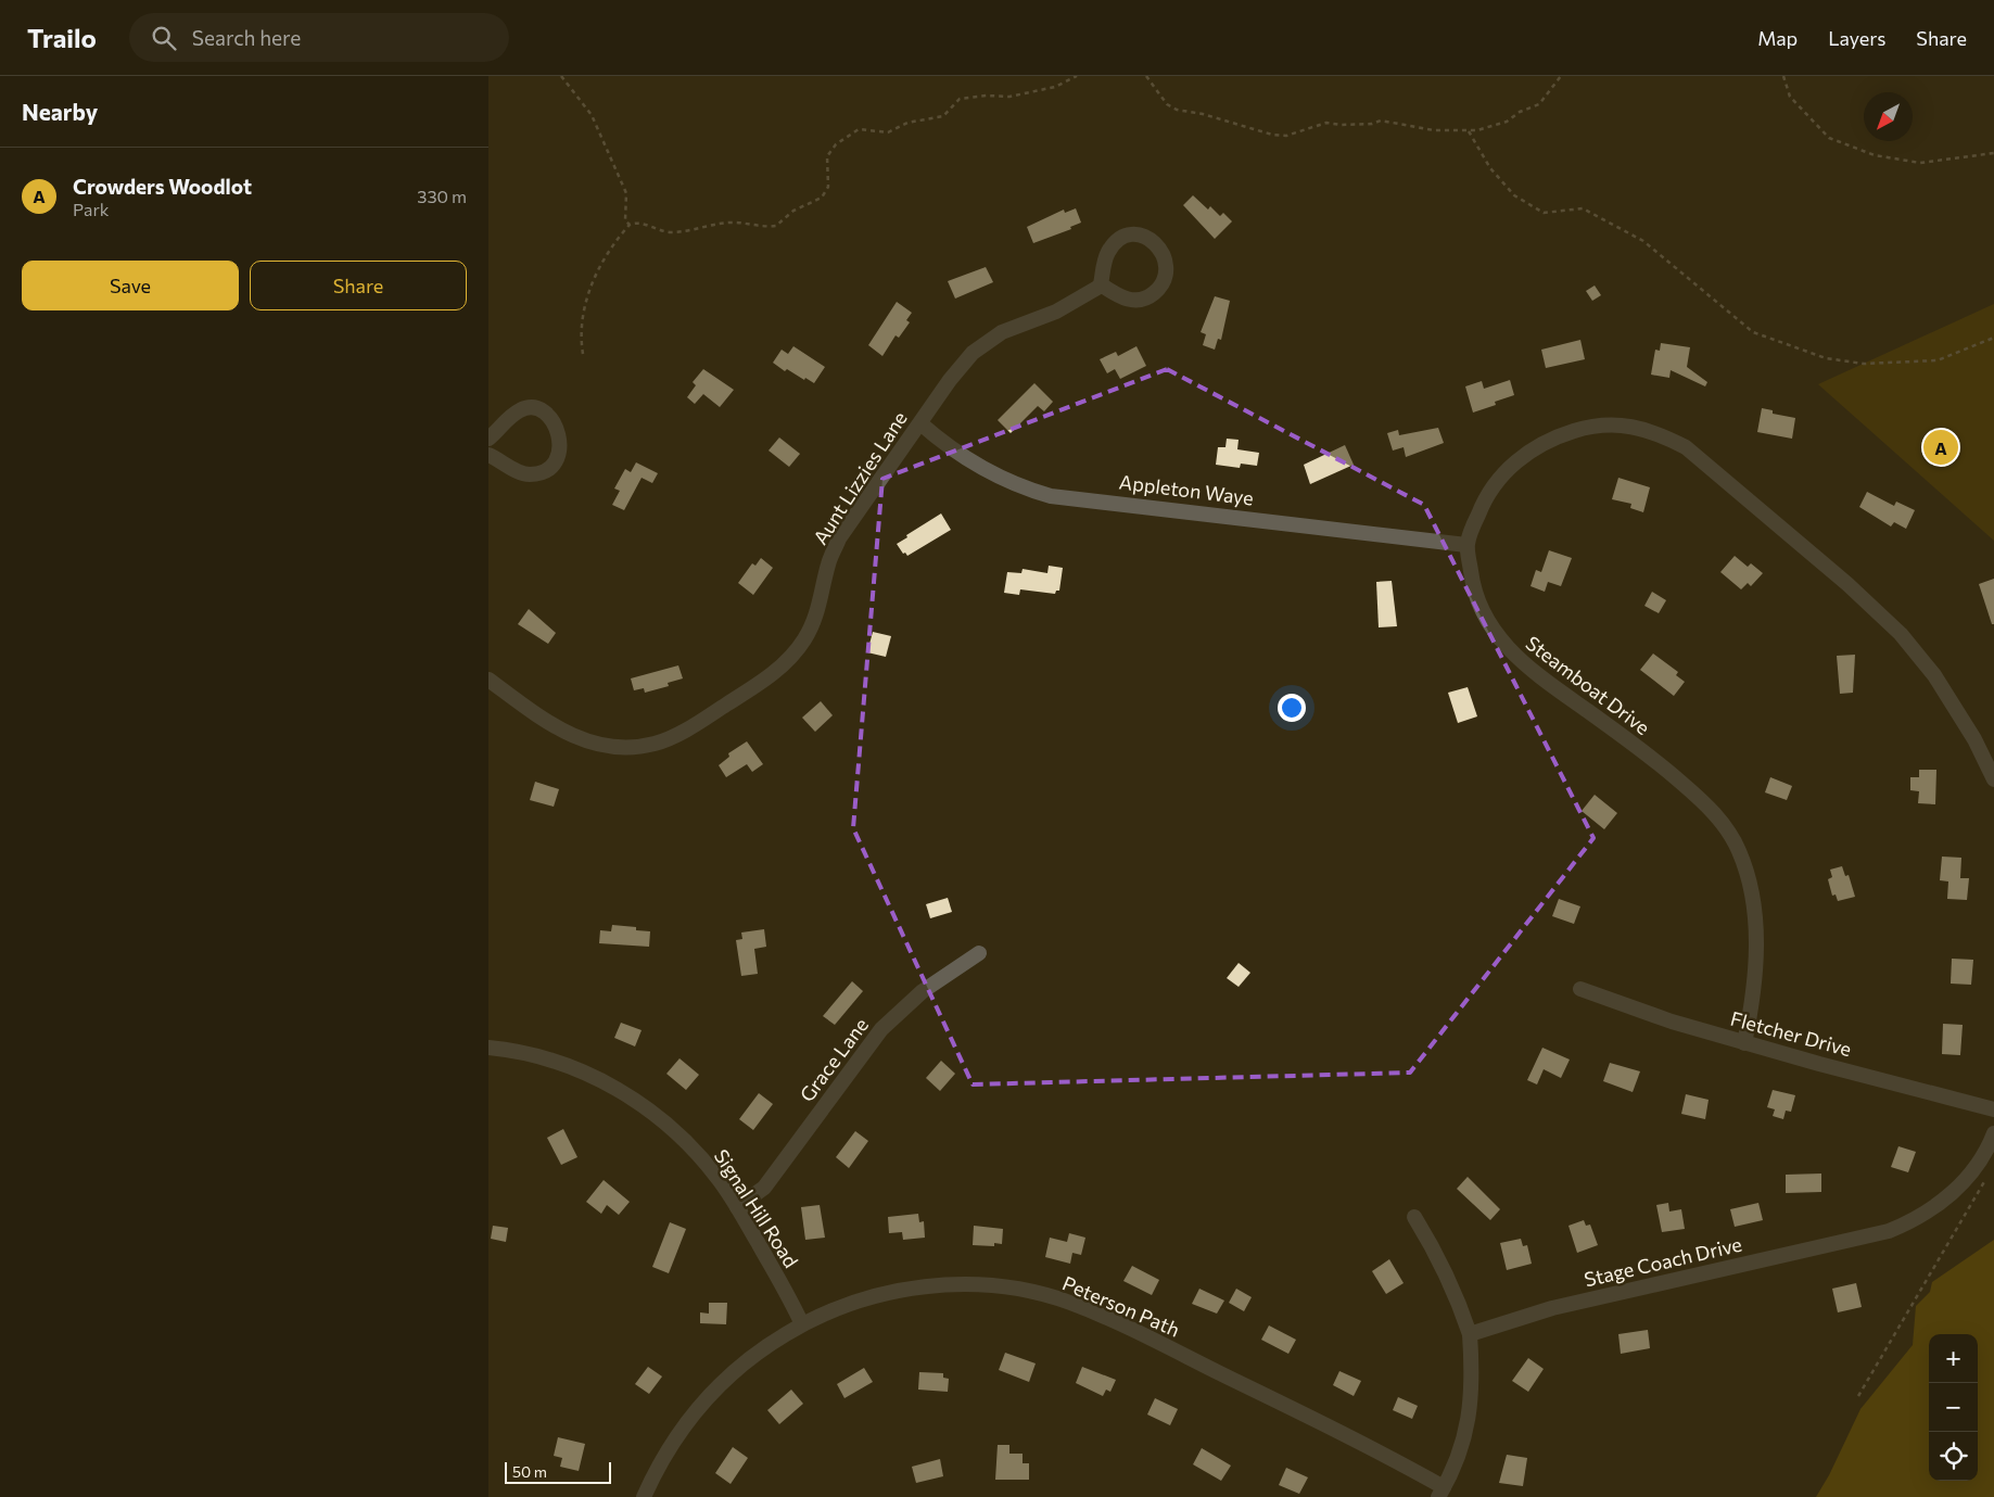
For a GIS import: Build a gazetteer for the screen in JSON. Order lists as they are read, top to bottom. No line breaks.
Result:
{"streets":{"street":["Aunt Lizzies Lane","Appleton Waye","Steamboat Drive","Fletcher Drive","Grace Lane","Signal Hill Road","Stage Coach Drive","Peterson Path"]},"crossings":[["Aunt Lizzies Lane","Appleton Waye"],["Appleton Waye","Steamboat Drive"],["Steamboat Drive","Fletcher Drive"],["Grace Lane","Signal Hill Road"],["Signal Hill Road","Peterson Path"]],"scale_bar":"50 m","north":"bottom left","page":{"header":"Trailo","search":"Search here","nav":["Map","Layers","Share"],"heading":"Nearby","list":[{"mark":"A","name":"Crowders Woodlot","note":"Park","value":"330 m"}],"buttons":["Save","Share"],"pins":"A","map_buttons":["+","−"],"scale":"50 m"}}
